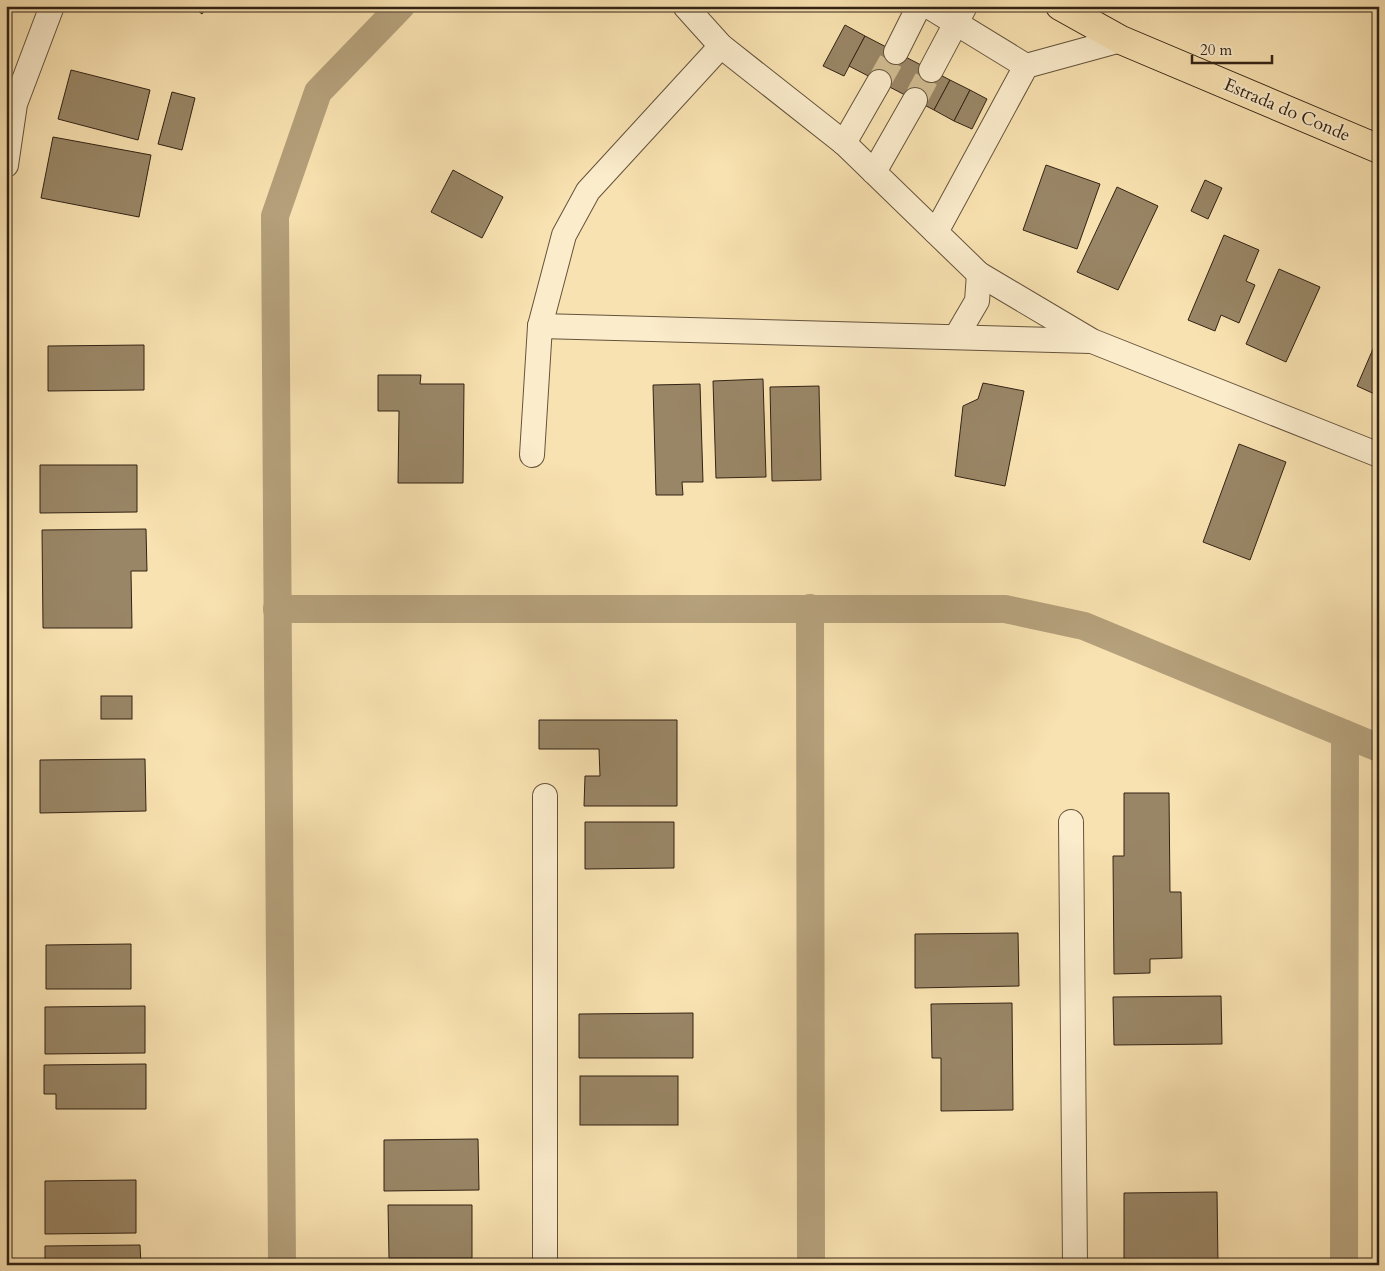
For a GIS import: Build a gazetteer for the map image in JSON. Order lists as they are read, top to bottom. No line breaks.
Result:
{"streets":{"main road":["Estrada do Conde"]},"scale_bar":"20 m"}
